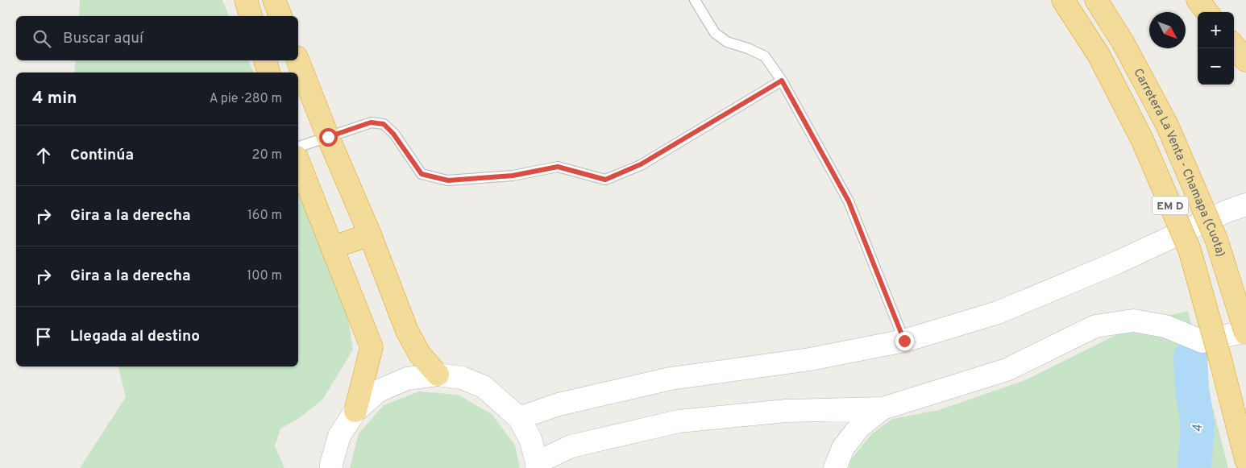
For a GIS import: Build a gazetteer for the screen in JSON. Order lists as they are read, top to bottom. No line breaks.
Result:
{"streets":{"highway":["Carretera La Venta - Chamapa (Cuota)","EM D"]},"water":["4"],"north":"bottom right","page":{"map_buttons":["+","−"],"search":"Buscar aquí","heading":["4 min","A pie · 280 m"],"list":[["Continúa","20 m"],["Gira a la derecha","160 m"],["Gira a la derecha","100 m"],"Llegada al destino"]}}
